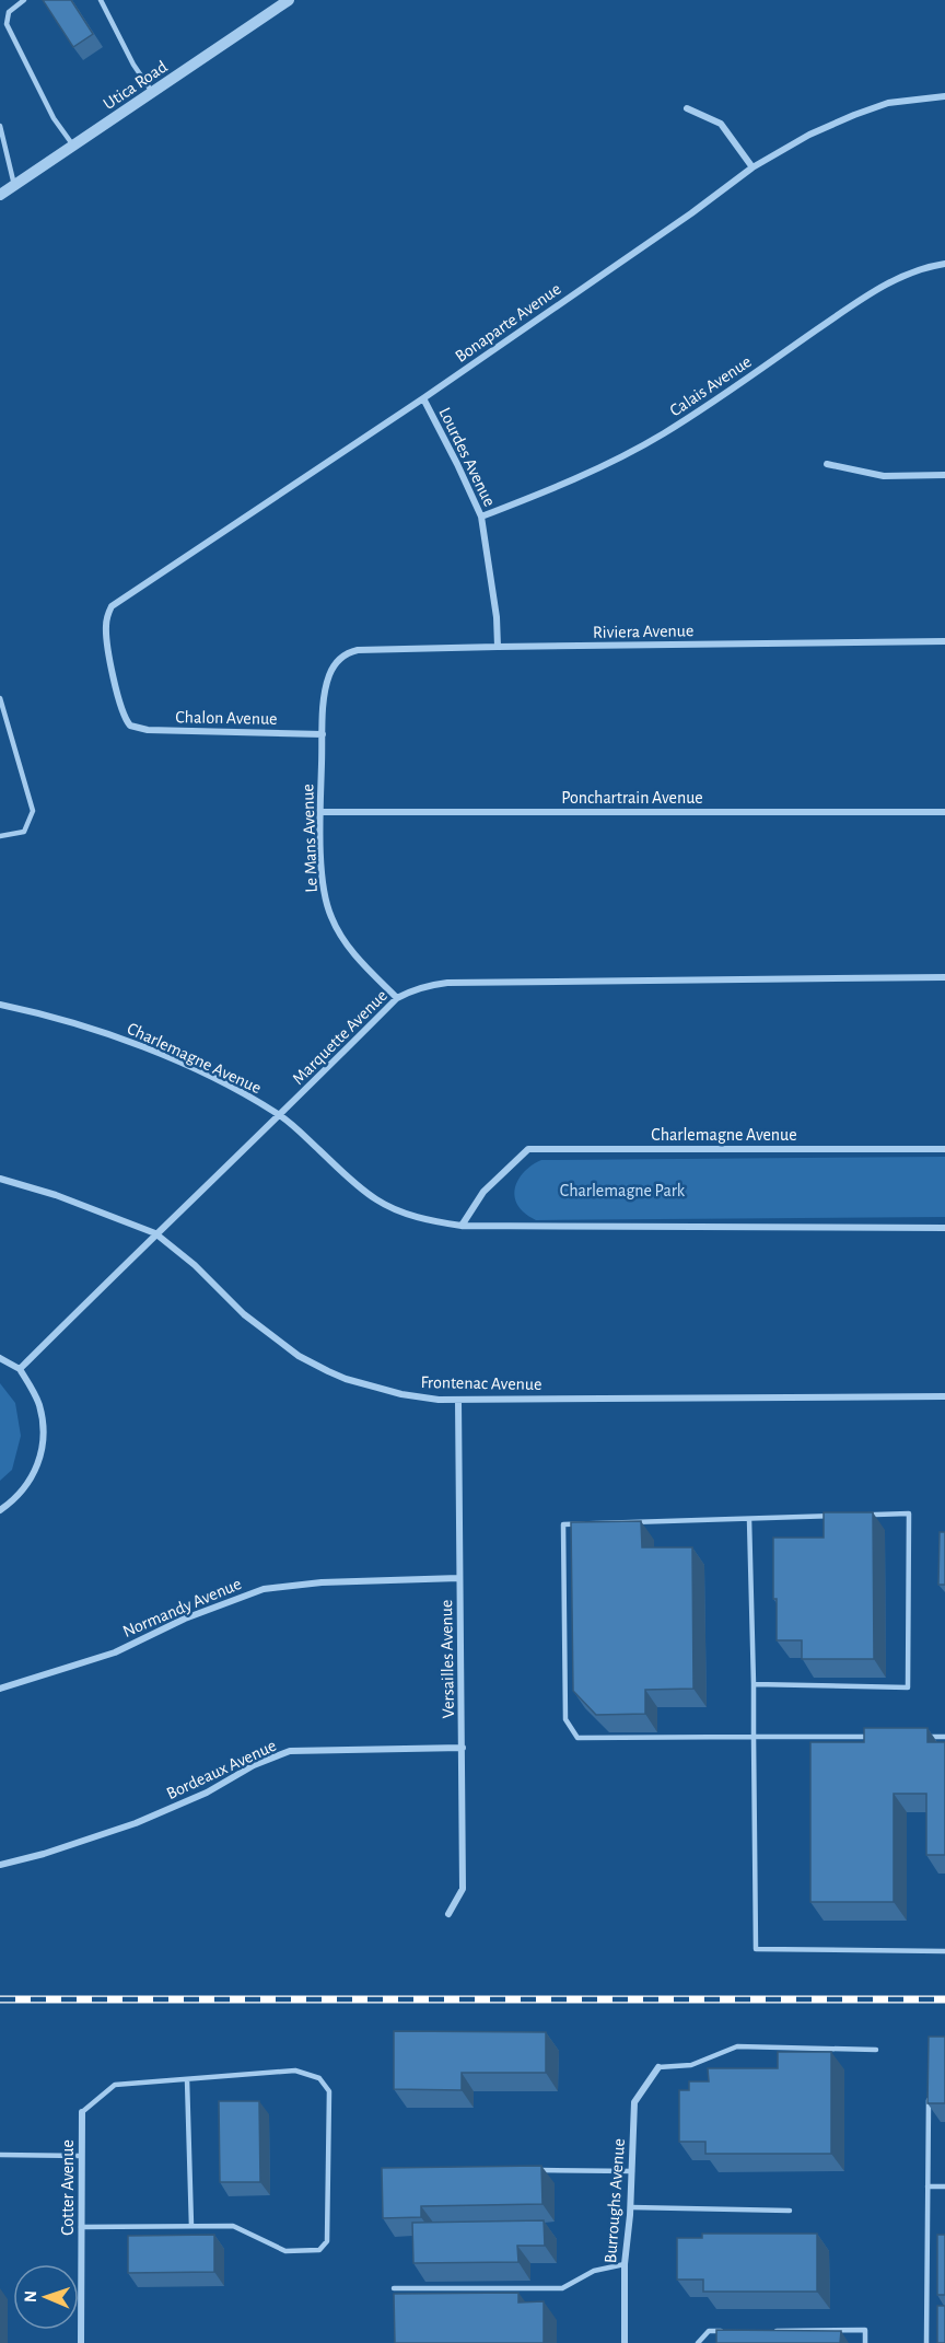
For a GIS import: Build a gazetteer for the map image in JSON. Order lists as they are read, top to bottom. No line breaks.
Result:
{"streets":{"street":["Utica Road","Bonaparte Avenue","Calais Avenue","Lourdes Avenue","Riviera Avenue","Chalon Avenue","Ponchartrain Avenue","Le Mans Avenue","Marquette Avenue","Charlemagne Avenue","Frontenac Avenue","Normandy Avenue","Versailles Avenue","Bordeaux Avenue","Cotter Avenue","Burroughs Avenue"]},"crossings":[["Bonaparte Avenue","Lourdes Avenue"],["Bonaparte Avenue","Chalon Avenue"],["Calais Avenue","Lourdes Avenue"],["Lourdes Avenue","Riviera Avenue"],["Riviera Avenue","Le Mans Avenue"],["Chalon Avenue","Le Mans Avenue"],["Ponchartrain Avenue","Le Mans Avenue"],["Le Mans Avenue","Marquette Avenue"],["Marquette Avenue","Charlemagne Avenue"],["Marquette Avenue","Frontenac Avenue"],["Frontenac Avenue","Versailles Avenue"],["Normandy Avenue","Versailles Avenue"],["Versailles Avenue","Bordeaux Avenue"]],"parks":["Charlemagne Park"],"north":"left"}
